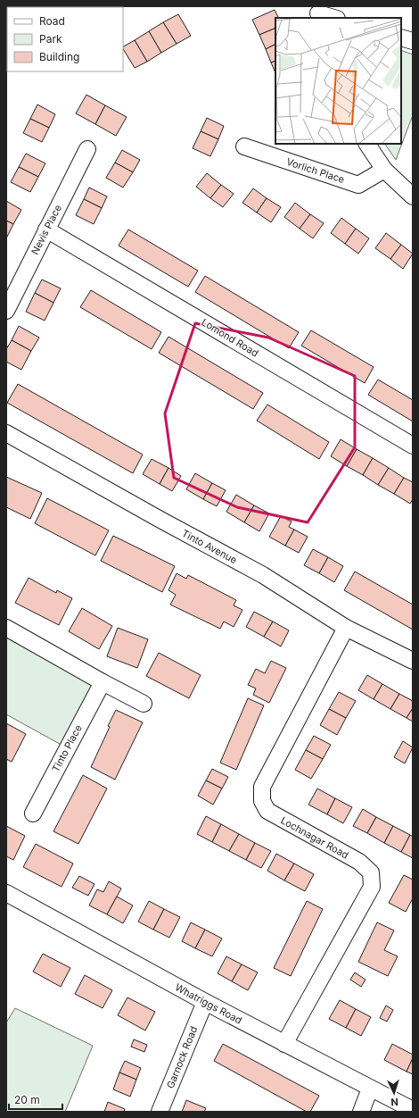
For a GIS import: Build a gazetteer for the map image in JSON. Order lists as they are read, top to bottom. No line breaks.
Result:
{"streets":{"street":["Vorlich Place","Nevis Place","Lomond Road","Tinto Avenue","Tinto Place","Lochnagar Road","Whatriggs Road","Garnock Road"]},"crossings":[["Nevis Place","Lomond Road"],["Tinto Avenue","Lochnagar Road"],["Lochnagar Road","Whatriggs Road"],["Whatriggs Road","Garnock Road"]],"legend":["Road","Park","Building"],"scale_bar":"20 m","north":"bottom"}
